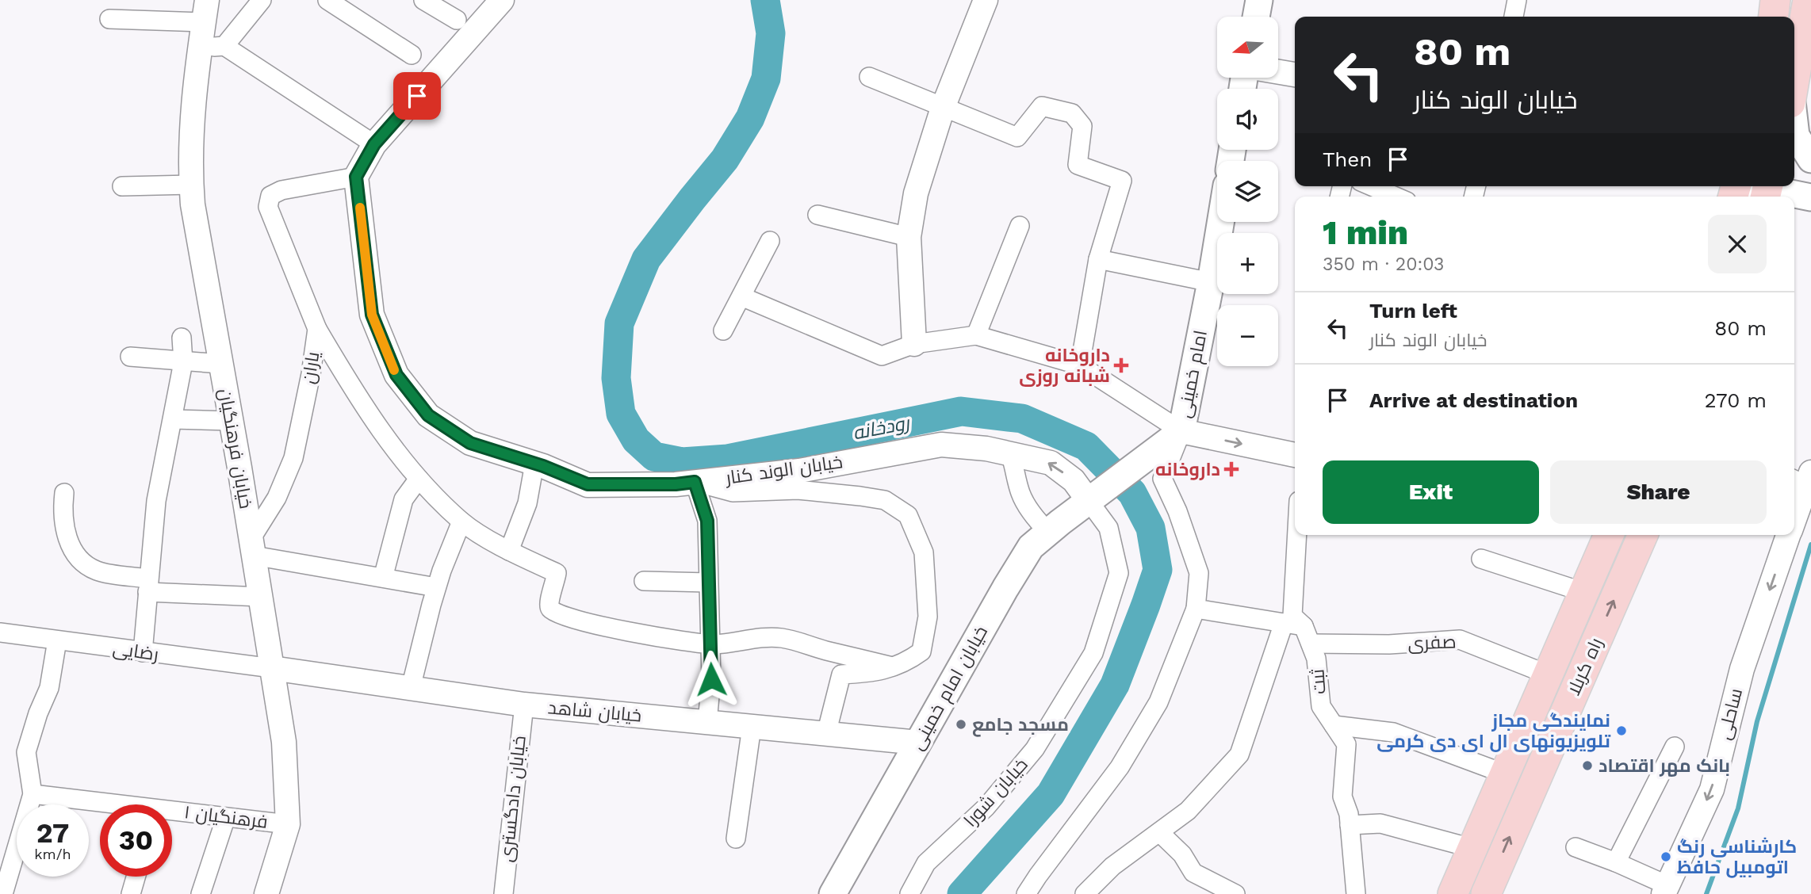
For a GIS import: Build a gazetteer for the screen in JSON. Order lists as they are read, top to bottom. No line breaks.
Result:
{"streets":{"main road":["امام خمینی","راه کربلا","خیابان امام خمینی"],"street":["یاران","خیابان فرهنگیان","خیابان الوند کنار","صفری","رضایی","ثبت","خیابان شاهد","ساحلی","خیابان شورا","خیابان دادگستری","فرهنگیان ۱"]},"crossings":[["یاران","خیابان فرهنگیان"],["یاران","خیابان الوند کنار"],["امام خمینی","خیابان امام خمینی"],["خیابان فرهنگیان","رضایی"],["خیابان فرهنگیان","خیابان شاهد"],["خیابان فرهنگیان","فرهنگیان ۱"],["خیابان الوند کنار","خیابان امام خمینی"],["خیابان الوند کنار","خیابان شورا"],["صفری","راه کربلا"],["صفری","ثبت"],["رضایی","خیابان شاهد"],["خیابان امام خمینی","خیابان شاهد"],["خیابان امام خمینی","خیابان شورا"],["خیابان شاهد","خیابان دادگستری"]],"water":["رودخانه"],"places":{"health":["داروخانه شبانه روزی","داروخانه"],"other":["مسجد جامع","نمایندگی مجاز تلویزیونهای ال ای دی کرمی","بانک مهر اقتصاد","کارشناسی رنگ اتومبیل حافظ"]},"north":"left","page":{"map_buttons":["+","−"],"turn":["80 m","خیابان الوند کنار"],"then":"Then","heading":["1 min","350 m · 20:03"],"list":[{"name":"Turn left","note":"خیابان الوند کنار","value":"80 m"},{"name":"Arrive at destination","value":"270 m"}],"buttons":["Exit","Share"],"speed":"27 km/h","limit":"30"}}
